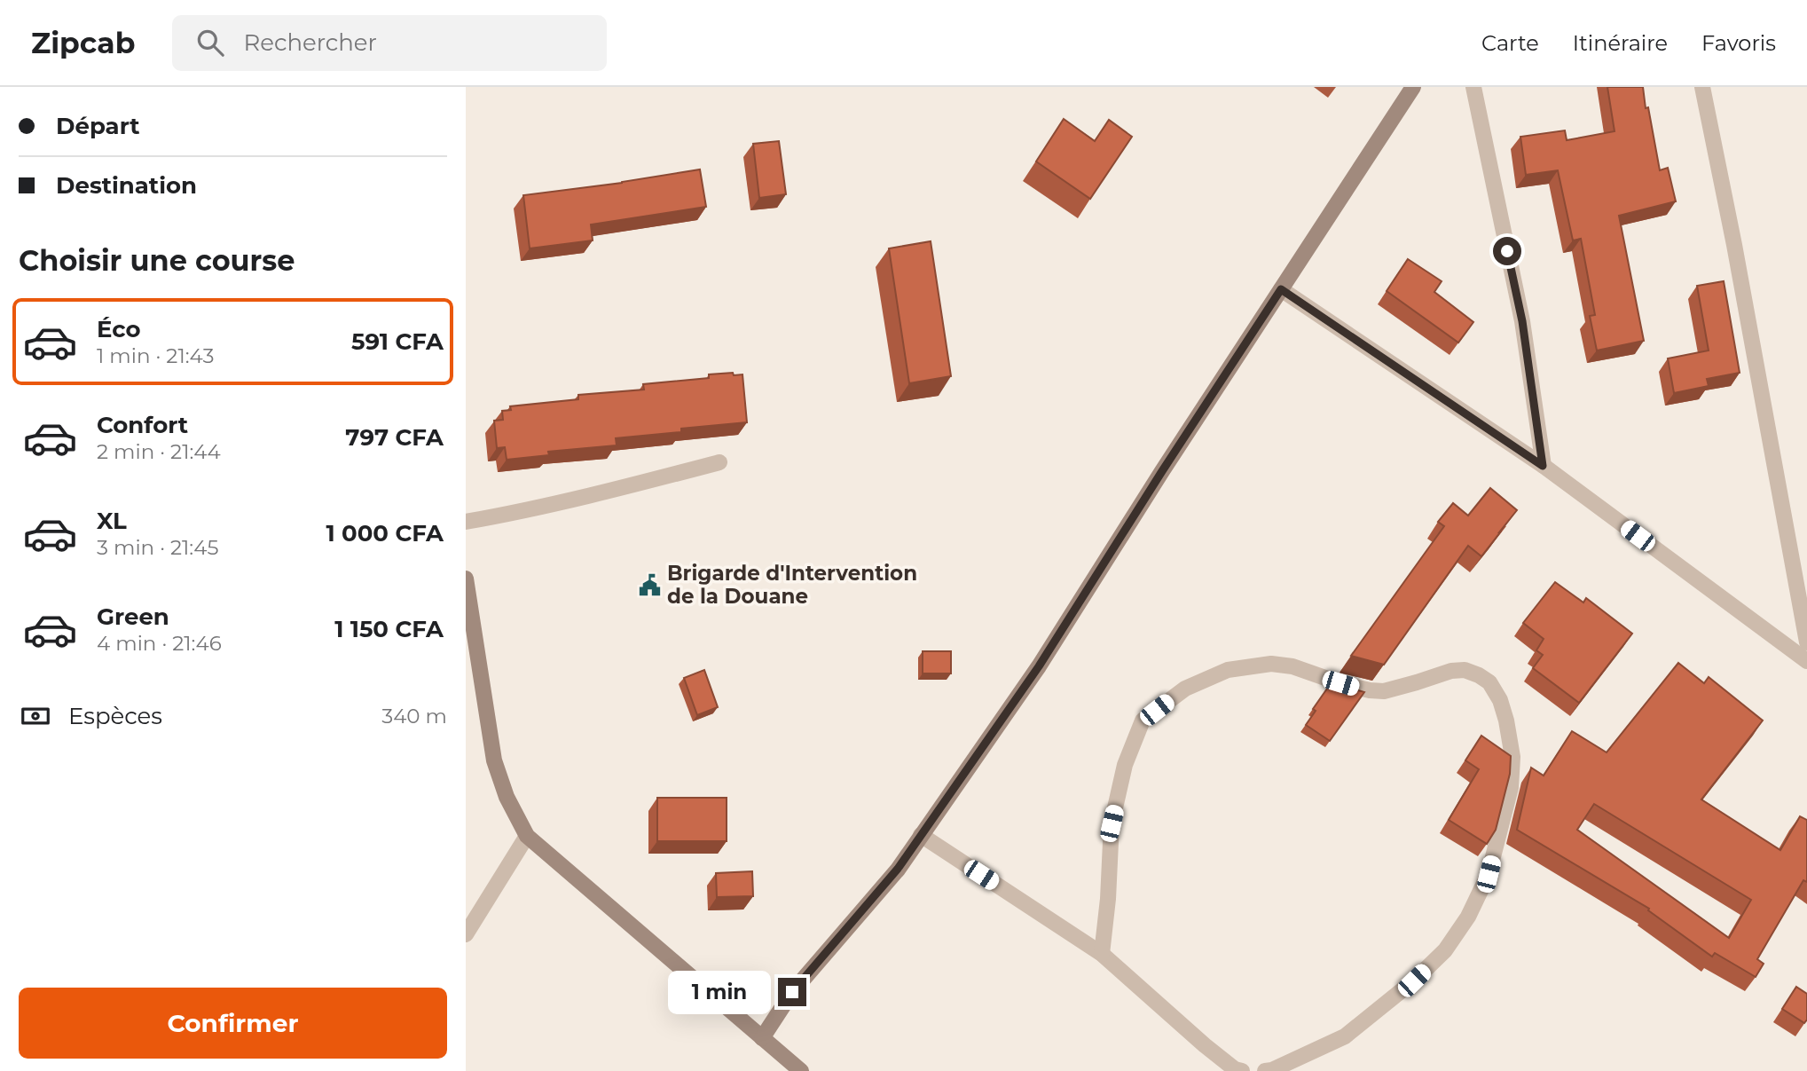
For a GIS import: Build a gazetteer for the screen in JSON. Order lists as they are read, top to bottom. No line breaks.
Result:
{"places":{"public building":["Brigarde d'Intervention de la Douane"]},"page":{"header":"Zipcab","search":"Rechercher","nav":["Carte","Itinéraire","Favoris"],"banner":["Départ","Destination"],"heading":"Choisir une course","list":[{"name":"Éco","note":"1 min · 21:43","value":"591 CFA"},{"name":"Confort","note":"2 min · 21:44","value":"797 CFA"},{"name":"XL","note":"3 min · 21:45","value":"1 000 CFA"},{"name":"Green","note":"4 min · 21:46","value":"1 150 CFA"}],"pay":["Espèces","340 m"],"bubble":"1 min","buttons":"Confirmer"}}
